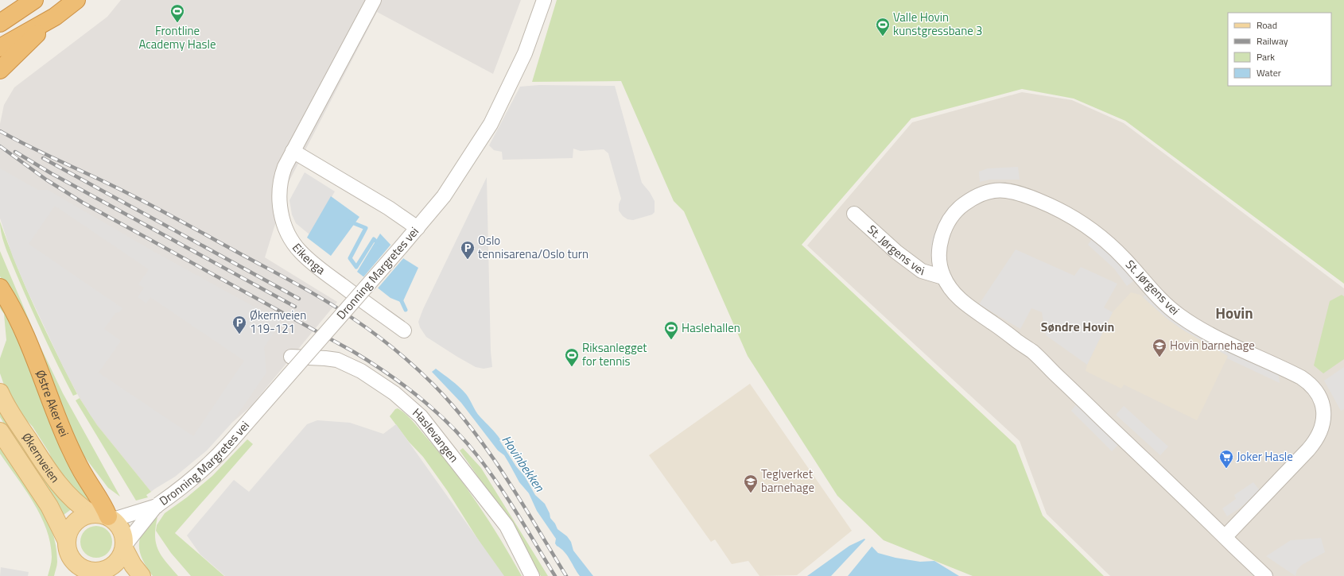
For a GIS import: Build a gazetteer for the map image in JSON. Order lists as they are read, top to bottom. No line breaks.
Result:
{"streets":{"highway":["Østre Aker vei"],"main road":["Økernveien"],"street":["St. Jørgens vei","Eikenga","Dronning Margretes vei","Haslevangen"]},"crossings":[["Dronning Margretes vei","Østre Aker vei"],["Dronning Margretes vei","Økernveien"],["Østre Aker vei","Økernveien"]],"districts":["Hovin","Søndre Hovin"],"water":["Hovinbekken"],"places":{"sports":["Frontline Academy Hasle","Valle Hovin kunstgressbane 3","Haslehallen","Riksanlegget for tennis"],"parking":["Oslo tennisarena/Oslo turn","Økernveien 119-121"],"school or university":["Hovin barnehage","Teglverket barnehage"],"supermarket":["Joker Hasle"]},"legend":["Road","Railway","Park","Water"]}
